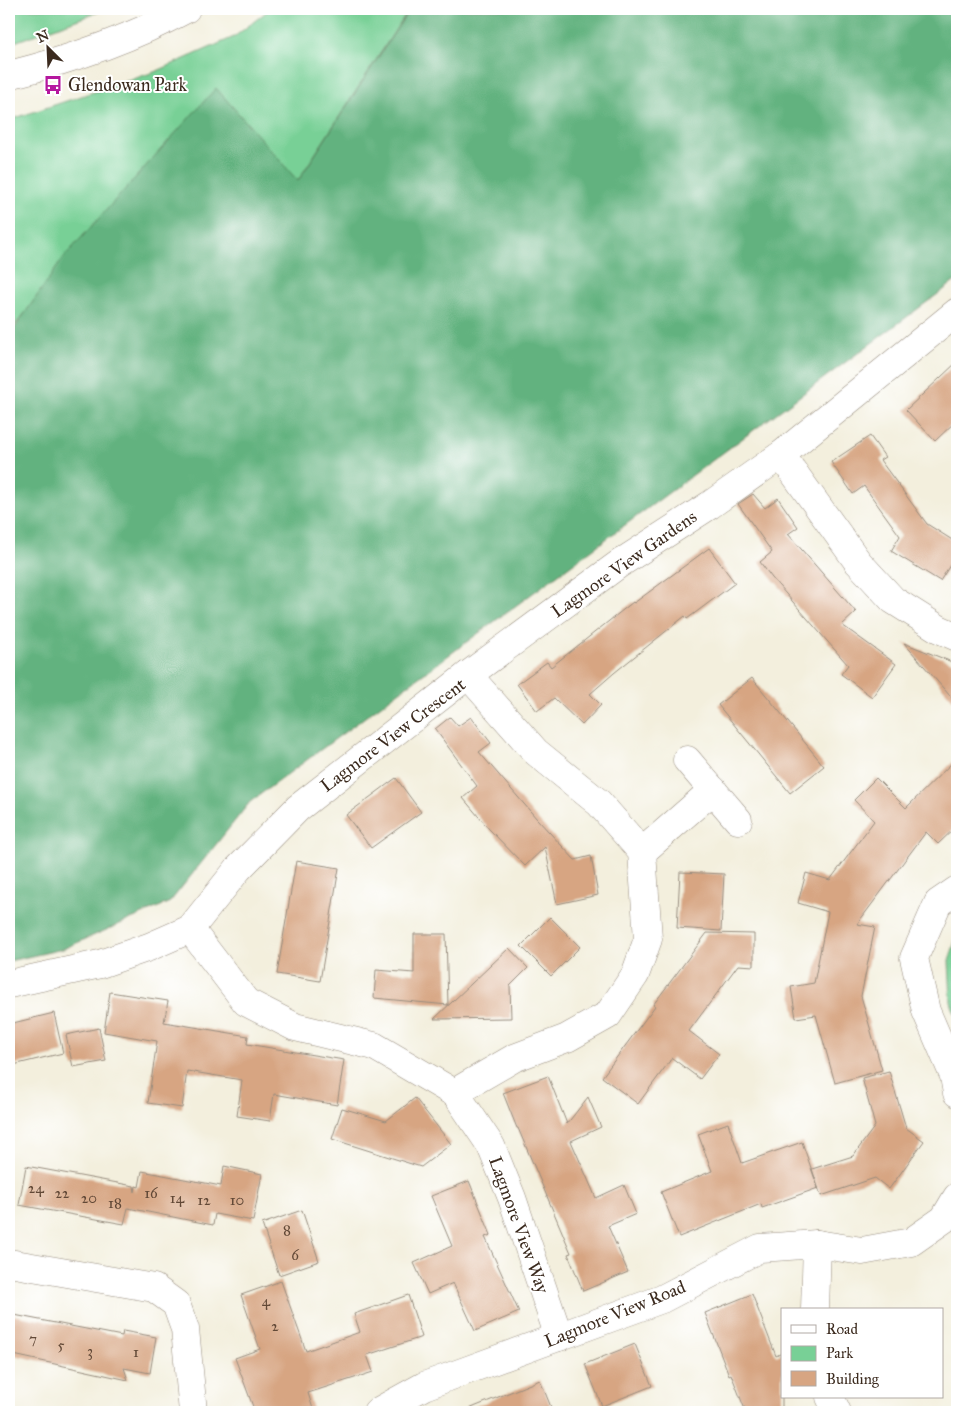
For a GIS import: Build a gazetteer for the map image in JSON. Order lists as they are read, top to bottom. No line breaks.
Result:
{"streets":{"street":["Lagmore View Gardens","Lagmore View Crescent","Lagmore View Way","Lagmore View Road"]},"crossings":[["Lagmore View Gardens","Lagmore View Crescent"],["Lagmore View Crescent","Lagmore View Way"],["Lagmore View Way","Lagmore View Road"]],"places":{"bus stop":["Glendowan Park"]},"house_numbers":["24","22","16","20","14","12","10","18","8","6","4","2","7","5","3","1"],"legend":["Road","Park","Building"],"north":"top left"}
